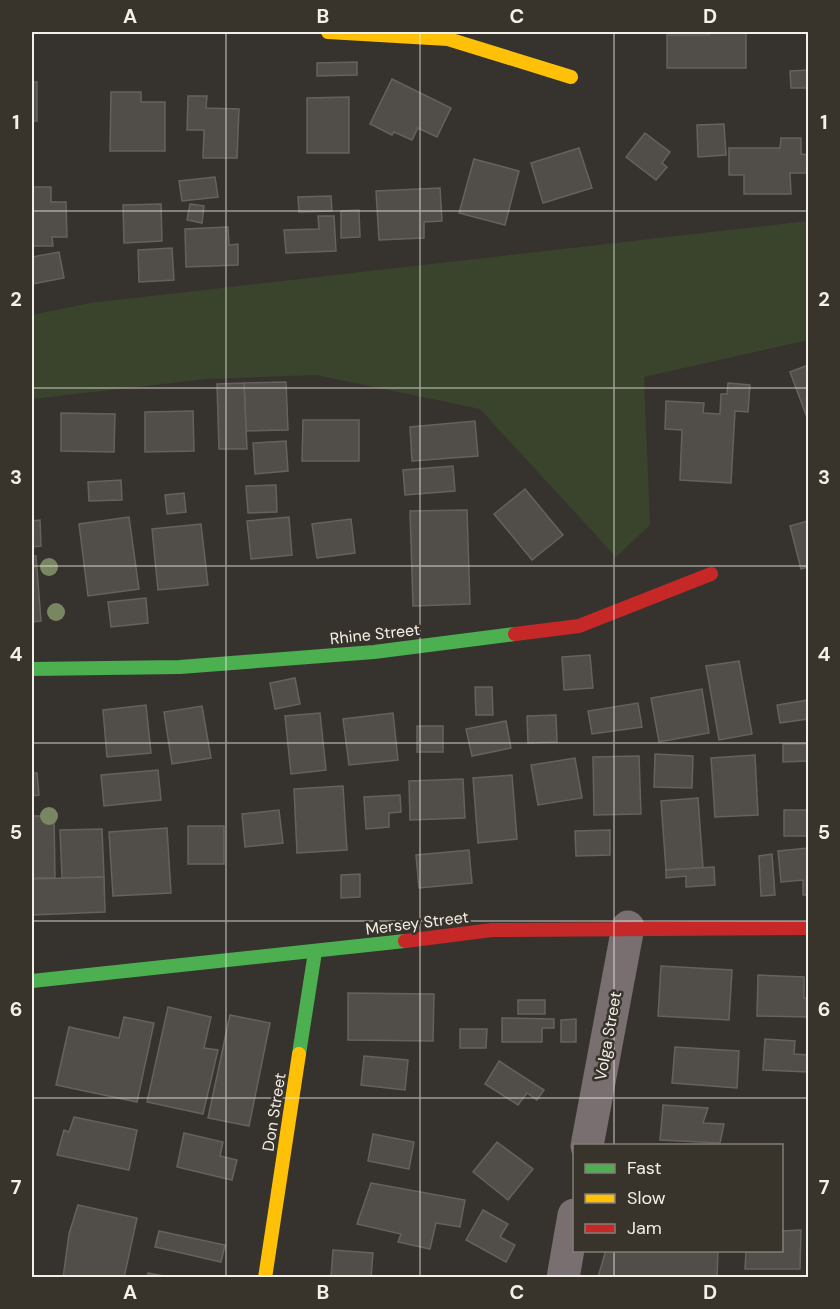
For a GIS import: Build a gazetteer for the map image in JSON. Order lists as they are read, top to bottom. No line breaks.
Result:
{"streets":{"street":["Rhine Street","Mersey Street","Volga Street","Don Street"]},"crossings":[["Mersey Street","Volga Street"],["Mersey Street","Don Street"]],"legend":["Fast","Slow","Jam"],"grid":{"columns":["A","B","C","D"],"rows":["1","2","3","4","5","6","7"]}}
